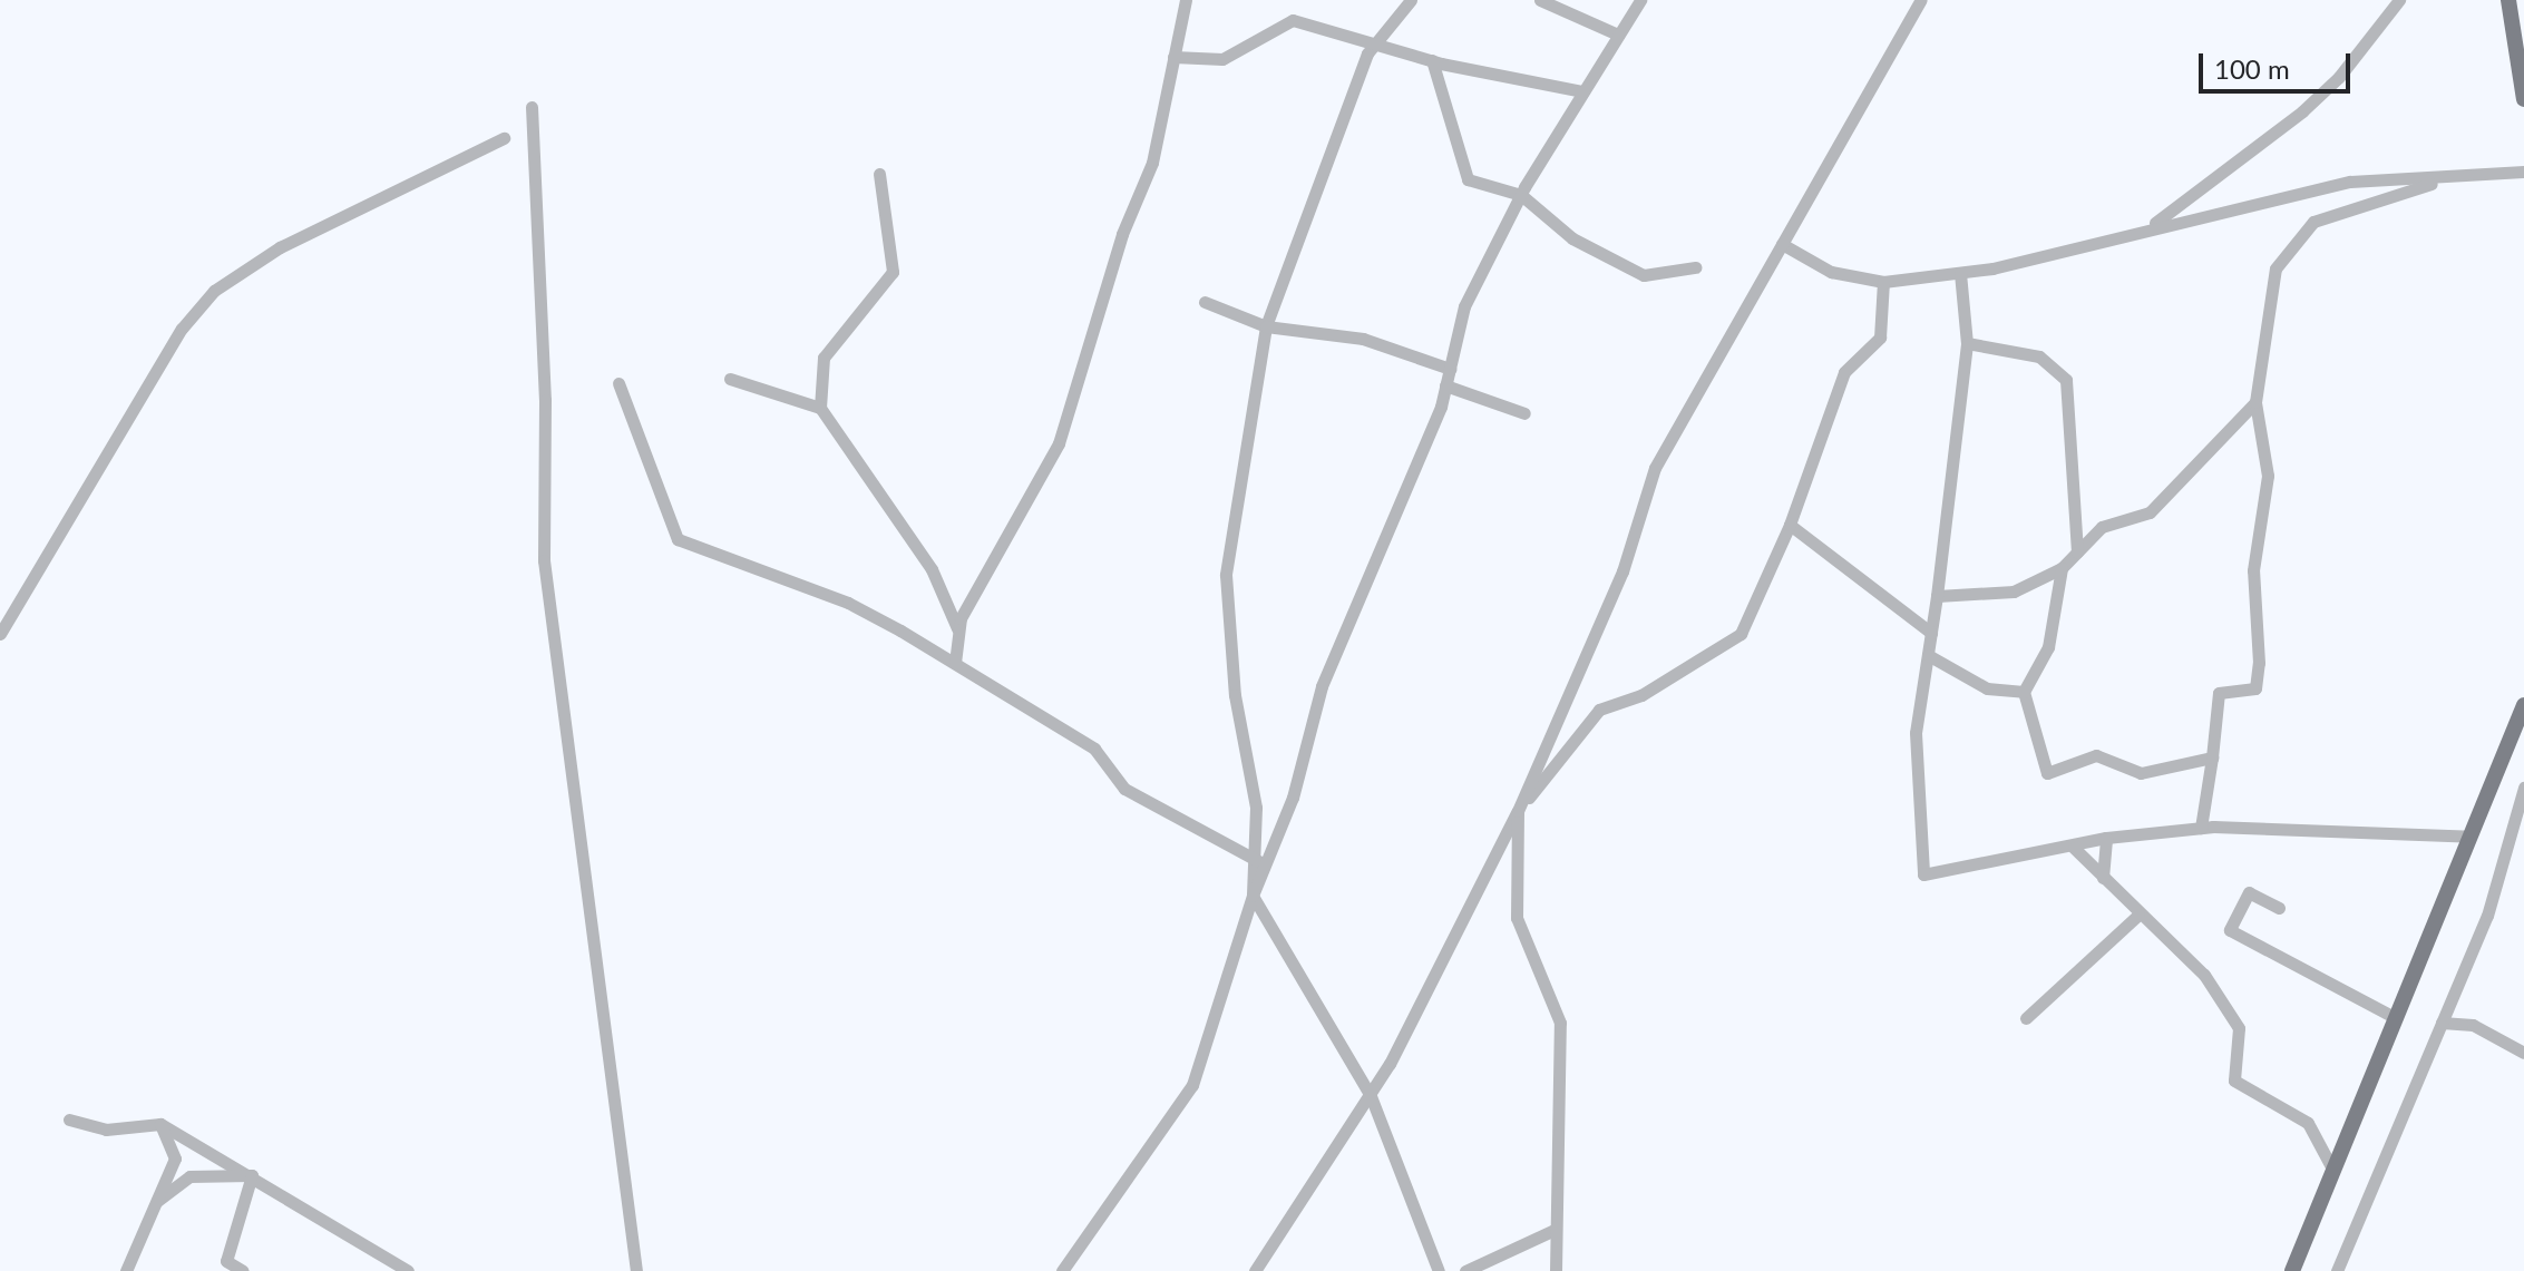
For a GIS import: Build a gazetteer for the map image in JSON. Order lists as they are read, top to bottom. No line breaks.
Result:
{"scale_bar":"100 m"}
